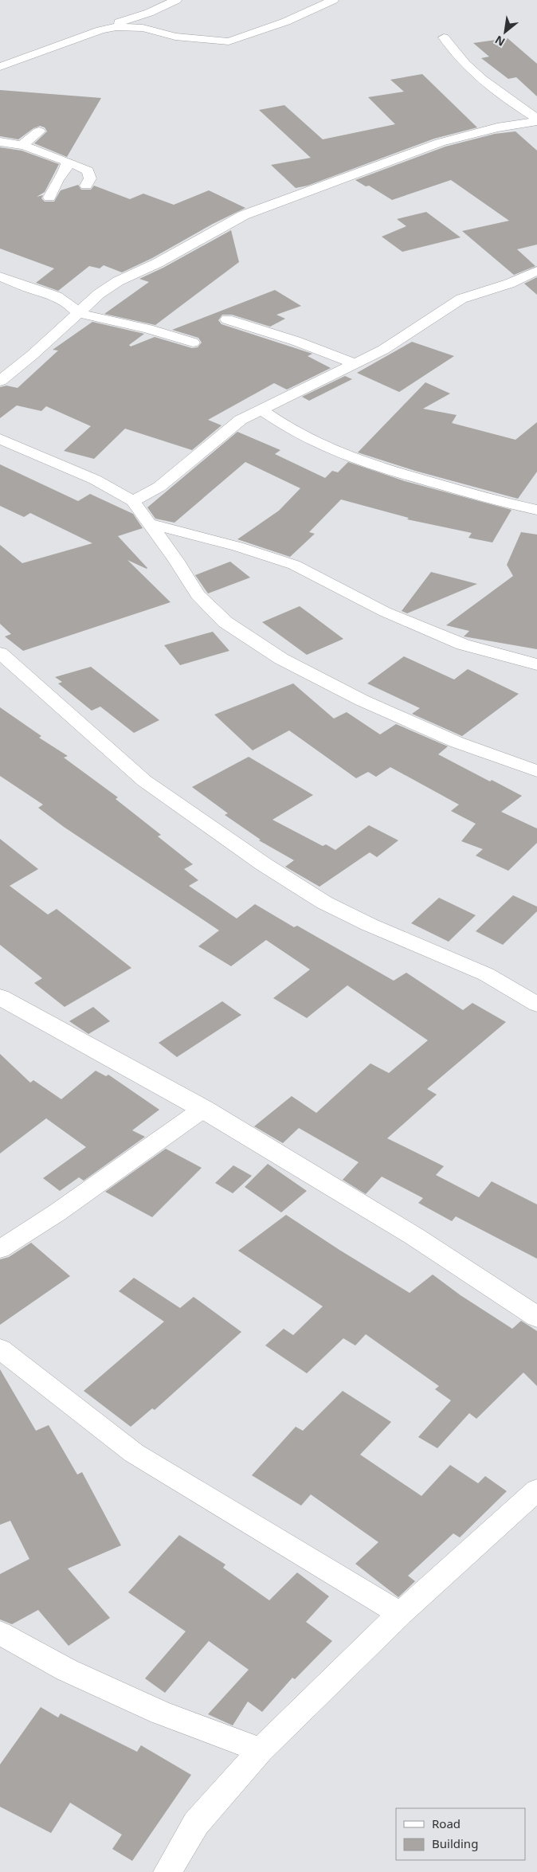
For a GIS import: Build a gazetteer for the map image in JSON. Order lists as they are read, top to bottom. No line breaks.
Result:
{"legend":["Road","Building"],"north":"bottom left"}
